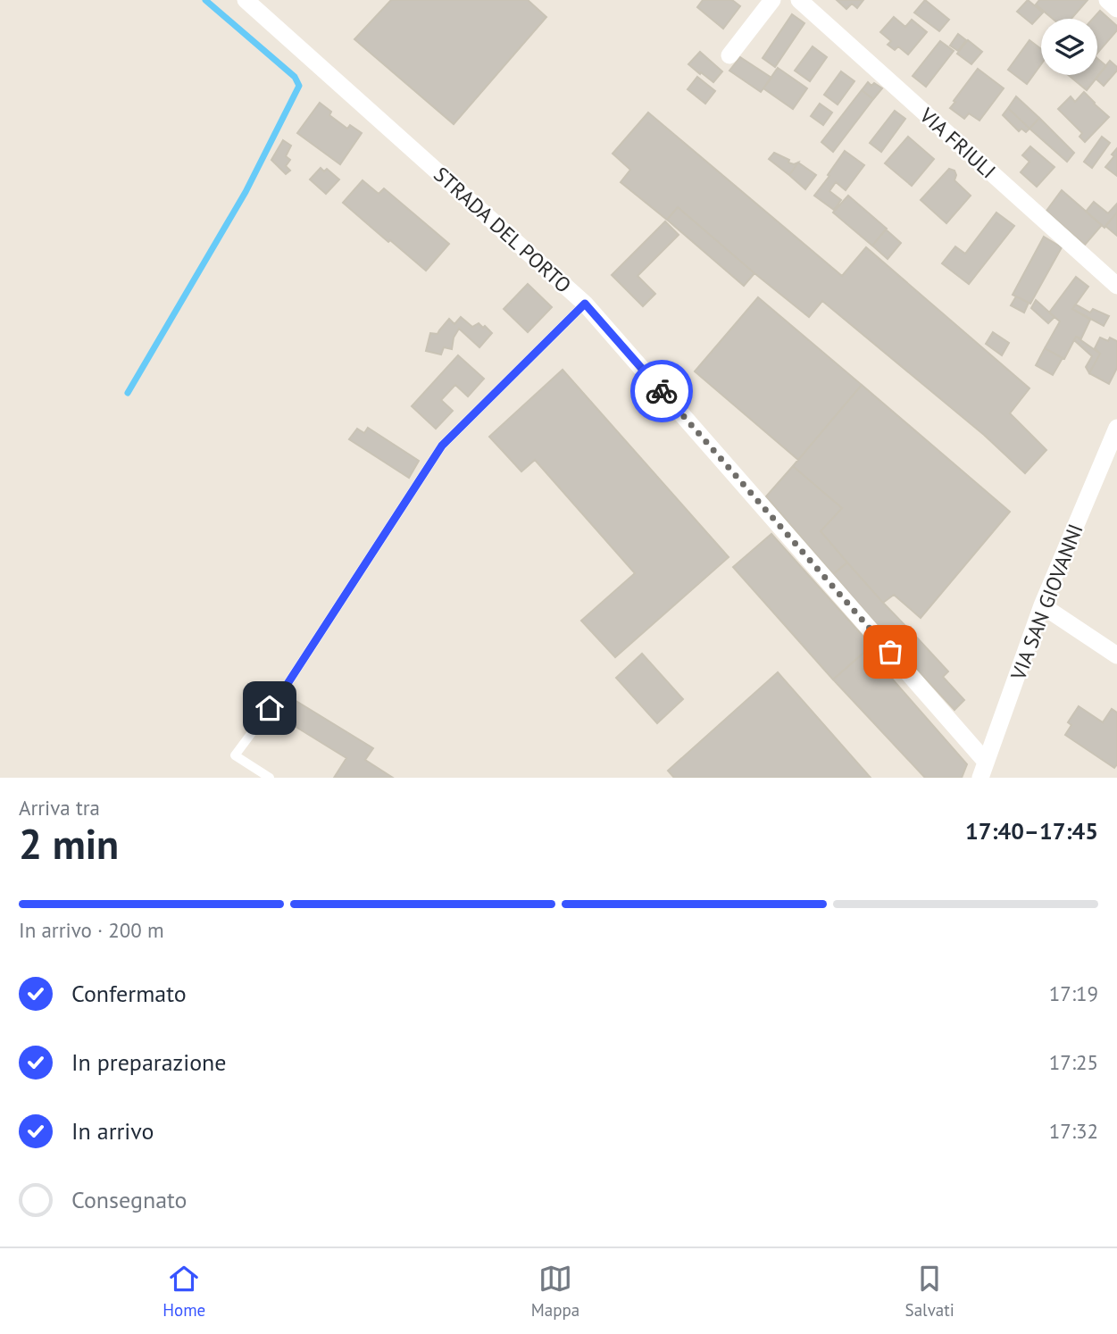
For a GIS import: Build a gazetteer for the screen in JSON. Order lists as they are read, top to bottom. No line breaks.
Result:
{"streets":{"street":["VIA FRIULI","STRADA DEL PORTO","VIA SAN GIOVANNI"]},"crossings":[["STRADA DEL PORTO","VIA SAN GIOVANNI"]],"page":{"heading":["2 min","Arriva tra","17:40–17:45"],"bar":"In arrivo · 200 m","list":[["Confermato","17:19"],["In preparazione","17:25"],["In arrivo","17:32"],"Consegnato"],"tabs":["Home","Mappa","Salvati"]}}
